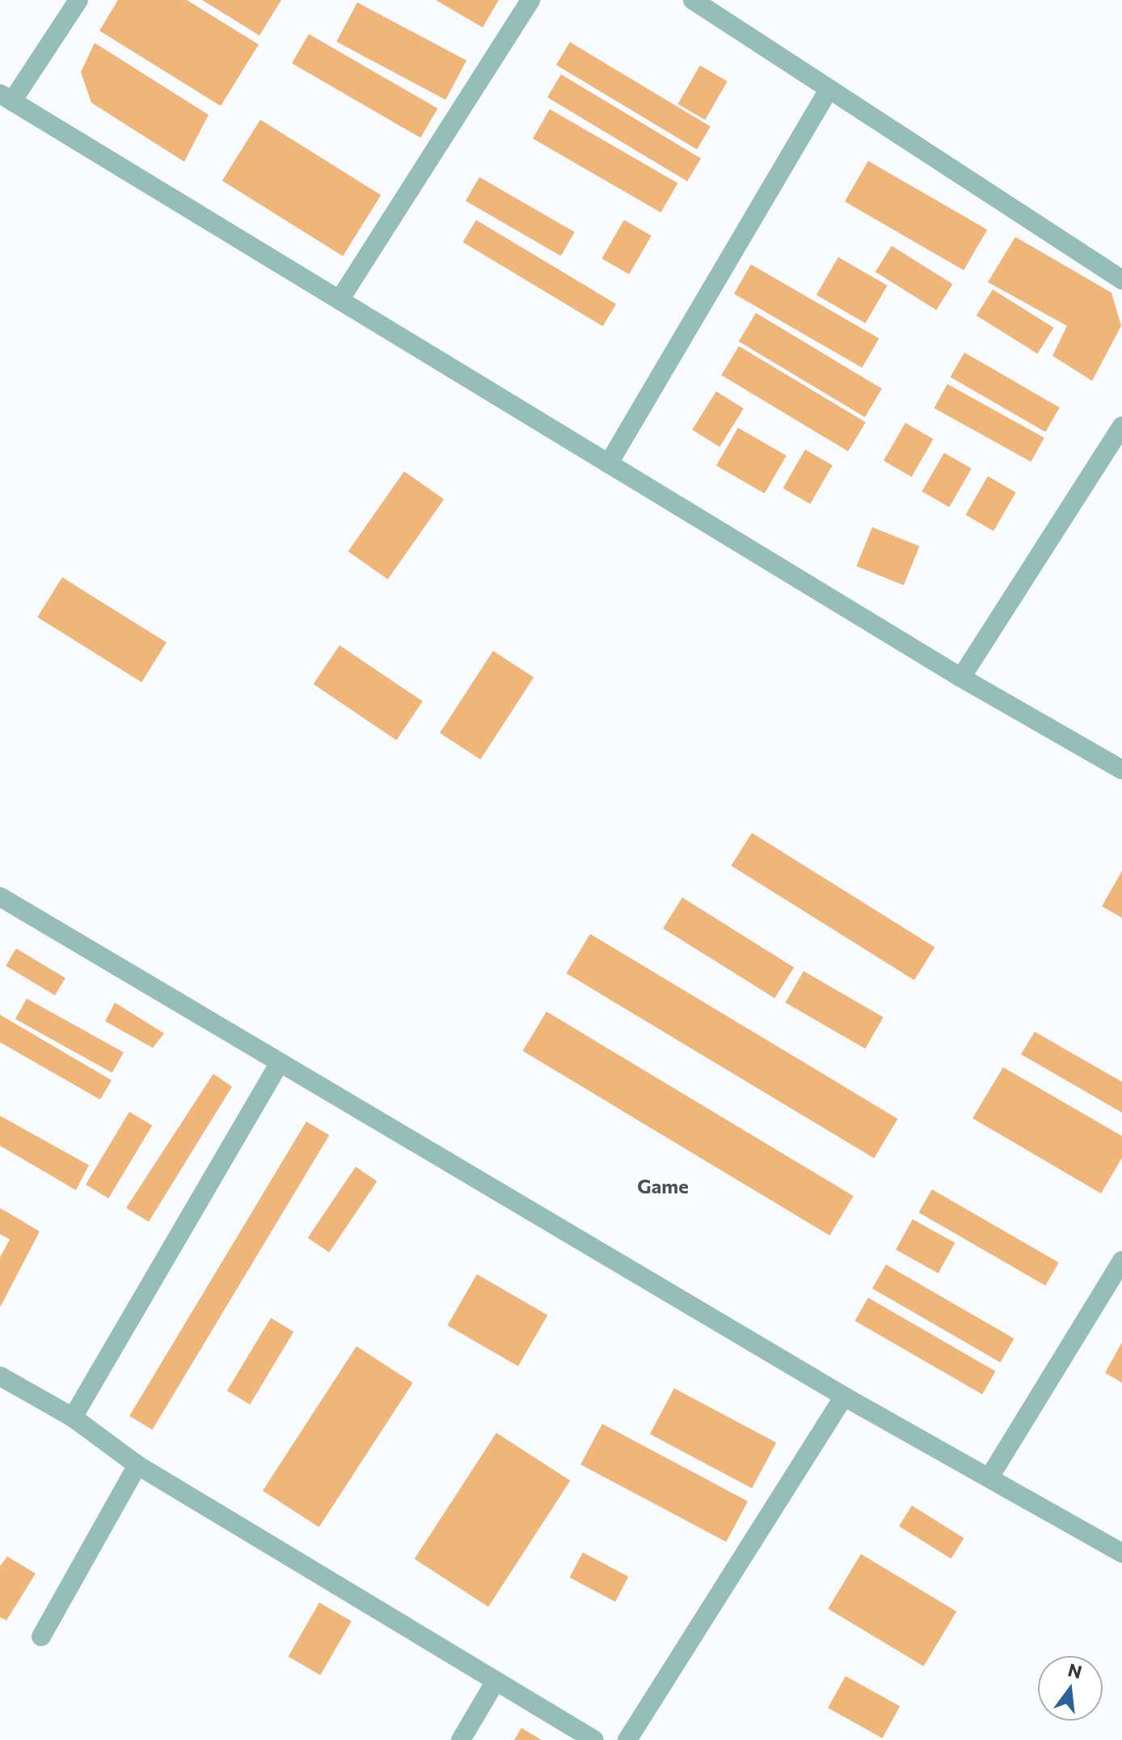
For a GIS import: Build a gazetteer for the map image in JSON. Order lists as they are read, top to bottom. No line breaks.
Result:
{"districts":["Game"],"north":"top"}
